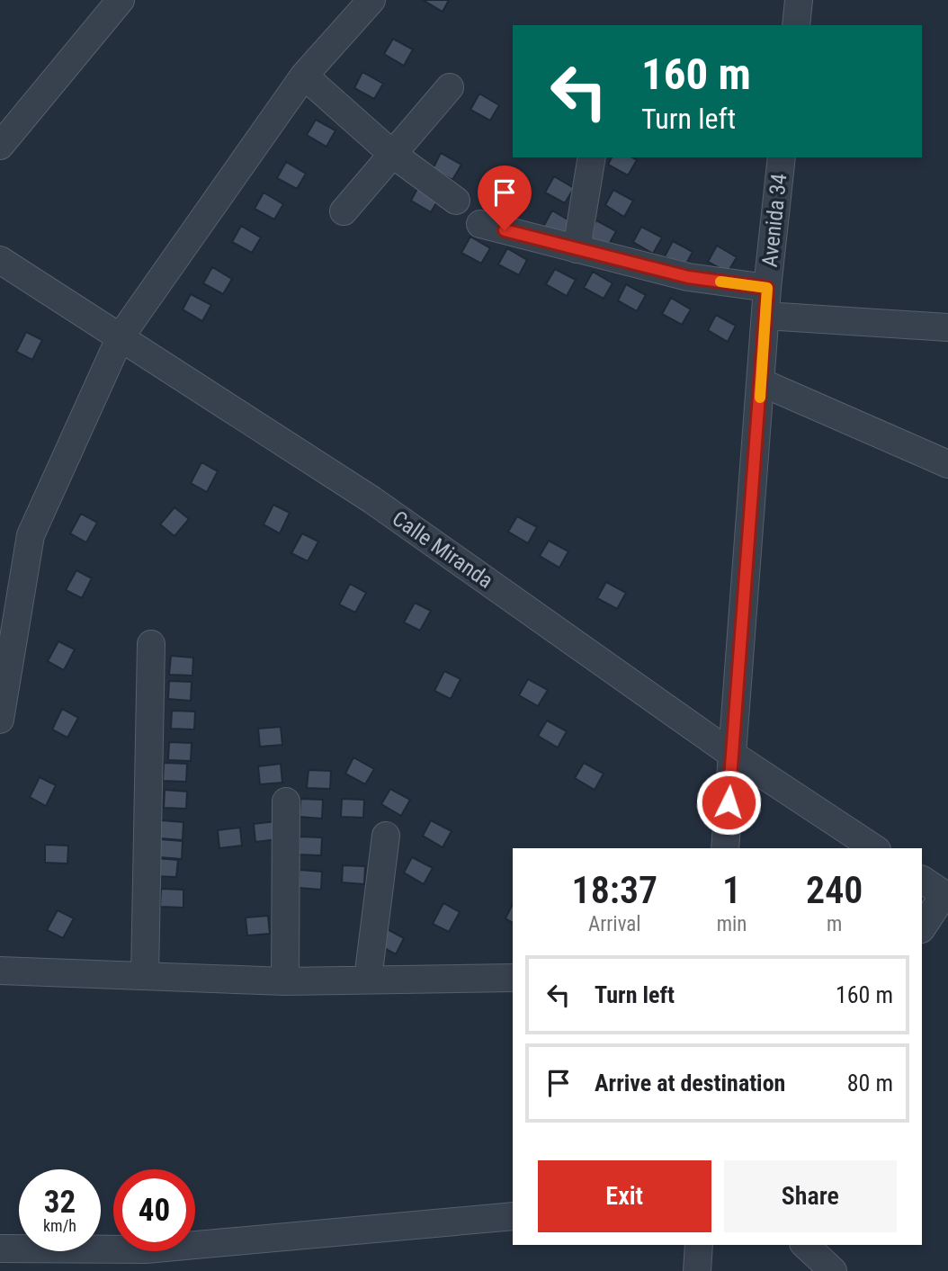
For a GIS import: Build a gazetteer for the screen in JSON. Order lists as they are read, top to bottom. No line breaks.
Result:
{"streets":{"street":["Avenida 34","Calle Miranda"]},"crossings":[["Avenida 34","Calle Miranda"]],"page":{"turn":["160 m","Turn left"],"eta":["18:37","Arrival","1","min","240","m"],"list":[{"name":"Turn left","value":"160 m"},{"name":"Arrive at destination","value":"80 m"}],"buttons":["Exit","Share"],"speed":"32 km/h","limit":"40"}}
